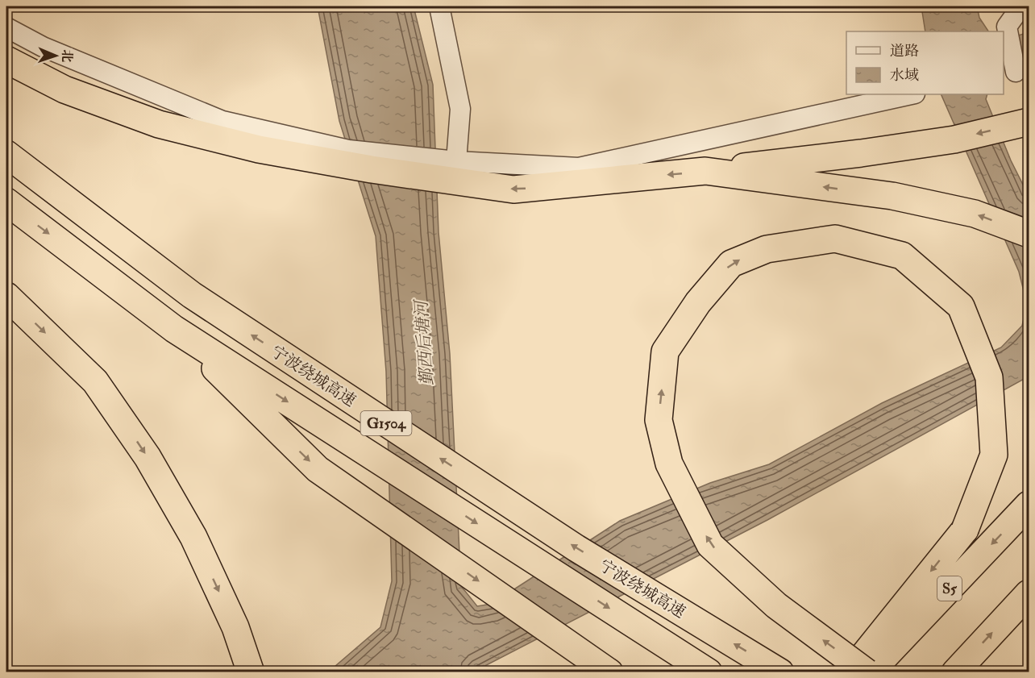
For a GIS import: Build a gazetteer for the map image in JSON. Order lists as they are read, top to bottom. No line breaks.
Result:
{"streets":{"highway":["宁波绕城高速","G1504","S5"]},"water":["鄞西后塘河"],"legend":["道路","水域"],"north":"right"}
